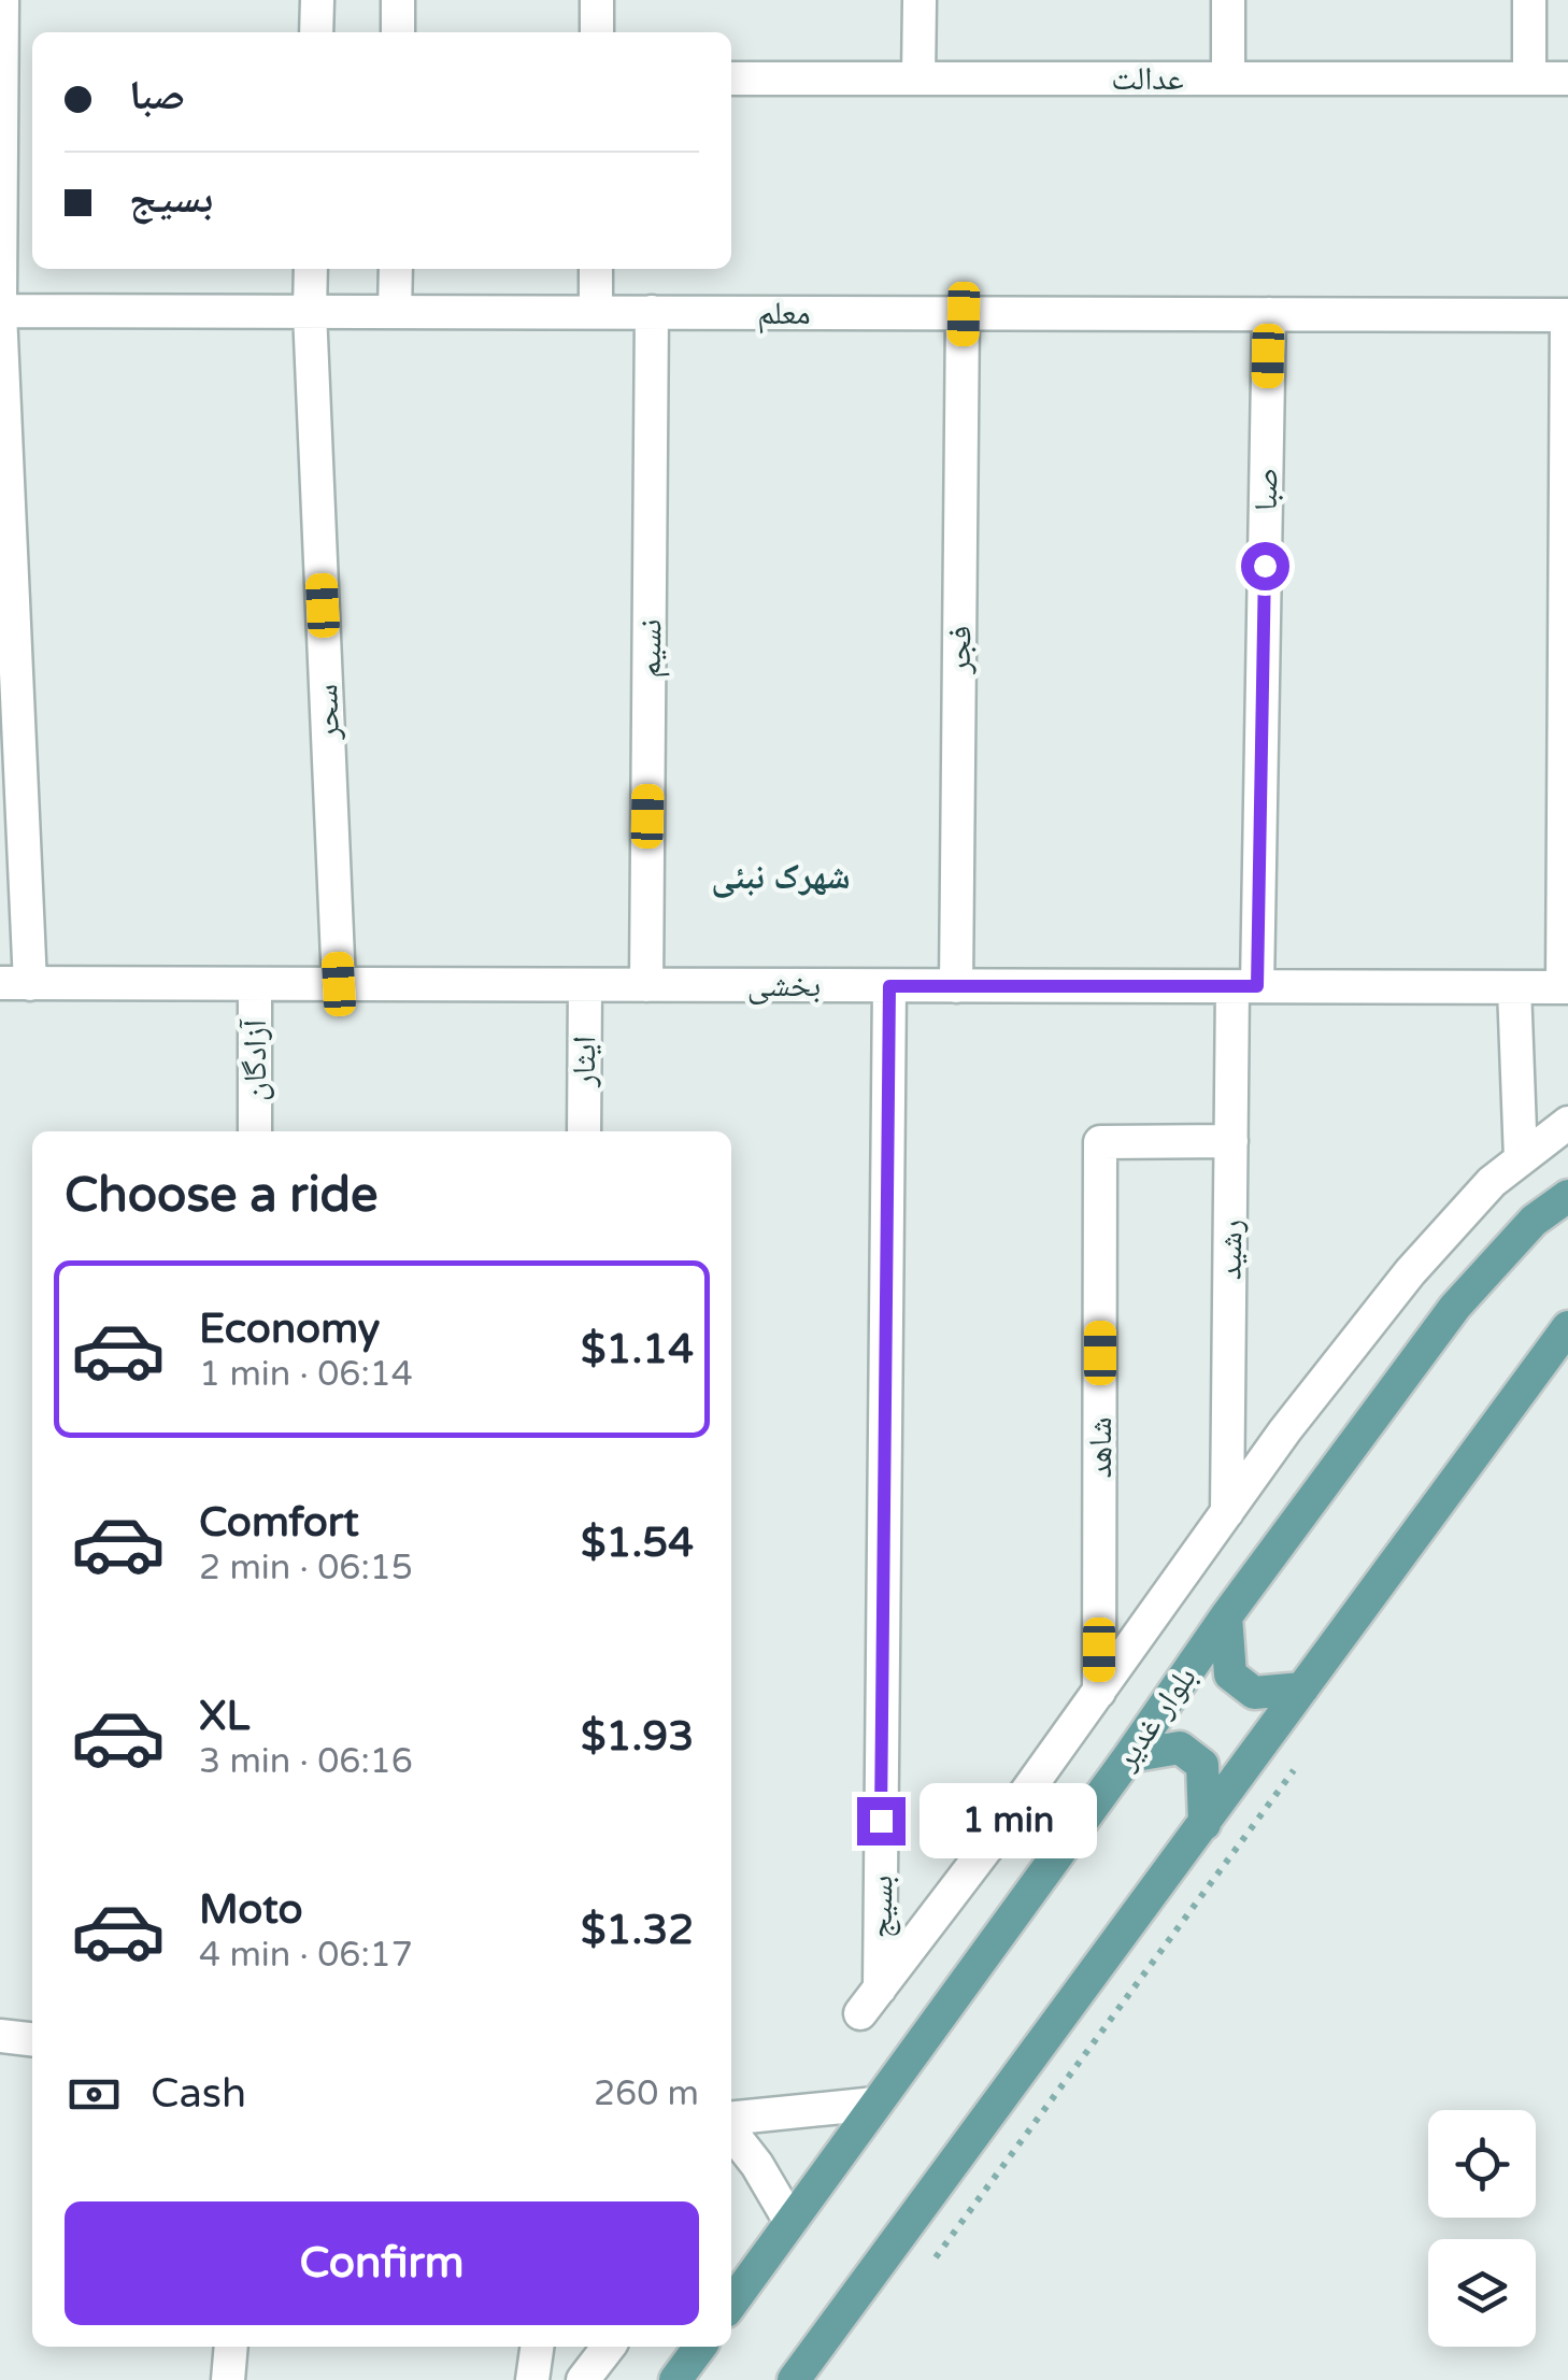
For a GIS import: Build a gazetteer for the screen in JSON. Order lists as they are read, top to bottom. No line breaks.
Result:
{"streets":{"main road":["بلوار غدیر"],"street":["عدالت","معلم","صبا","نسیم","فجر","سحر","بخشی","آزادگان","ایثار","رشید","شاهد","بسیج"]},"crossings":[["معلم","صبا"],["معلم","نسیم"],["معلم","فجر"],["معلم","سحر"],["صبا","بخشی"],["صبا","رشید"],["نسیم","بخشی"],["فجر","بخشی"],["سحر","بخشی"],["بخشی","آزادگان"],["بخشی","ایثار"],["بخشی","رشید"],["بخشی","بسیج"],["رشید","شاهد"],["شاهد","بسیج"]],"districts":["شهرک نبئی"],"page":{"banner":["صبا","بسیج"],"heading":"Choose a ride","list":[{"name":"Economy","note":"1 min · 06:14","value":"$1.14"},{"name":"Comfort","note":"2 min · 06:15","value":"$1.54"},{"name":"XL","note":"3 min · 06:16","value":"$1.93"},{"name":"Moto","note":"4 min · 06:17","value":"$1.32"}],"bubble":"1 min","pay":["Cash","260 m"],"buttons":"Confirm"}}
